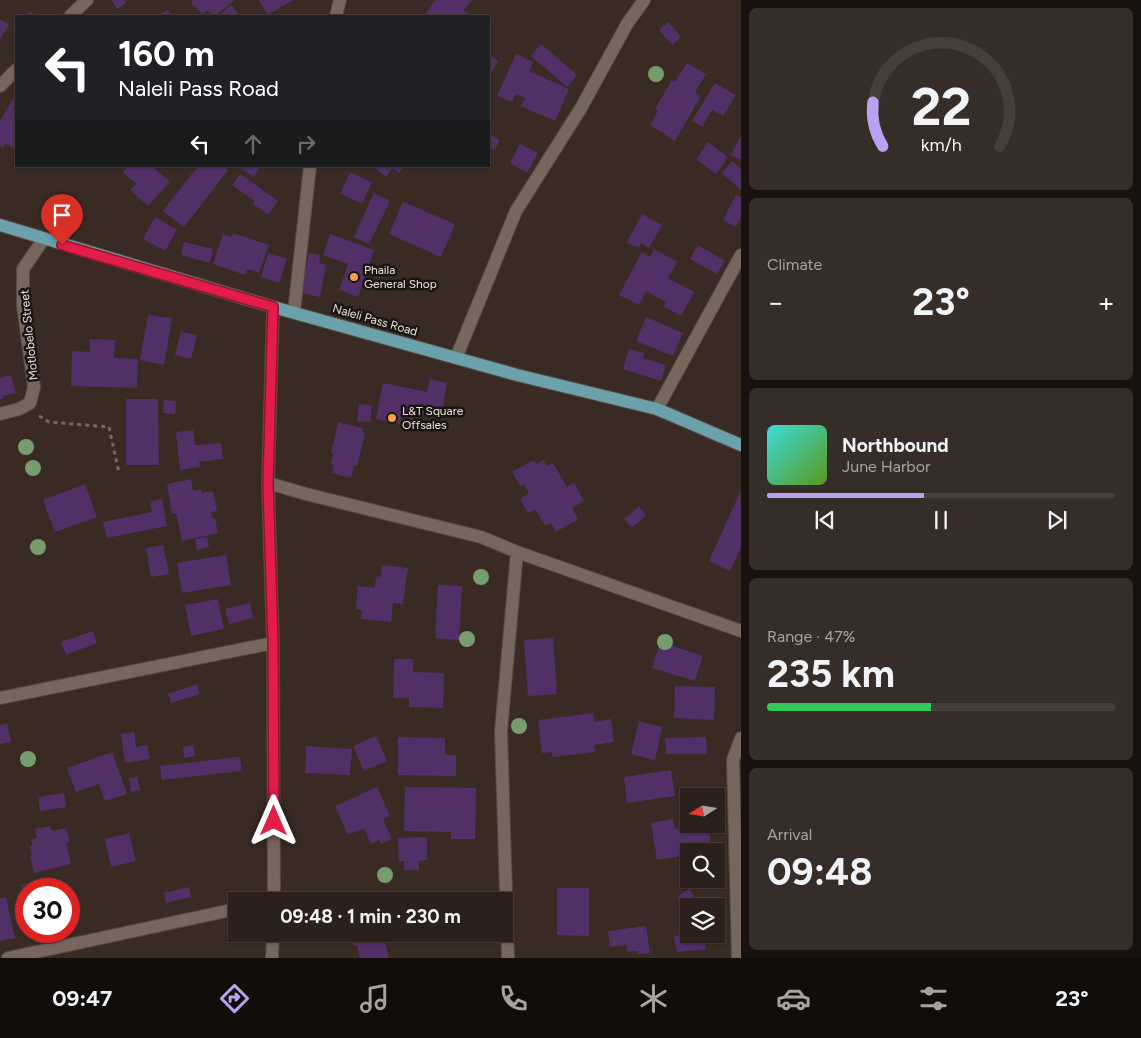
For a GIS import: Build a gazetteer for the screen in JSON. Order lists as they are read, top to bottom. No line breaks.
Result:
{"streets":{"main road":["Naleli Pass Road"],"street":["Motlobelo Street"]},"crossings":[["Naleli Pass Road","Motlobelo Street"]],"places":["Phaila General Shop","L&T Square Offsales"],"north":"left","page":{"turn":["160 m","Naleli Pass Road"],"tile":["Climate",["Range · 47%","235 km"],["Arrival","09:48"]],"heat":["−","23°","+"],"song":["Northbound","June Harbor"],"limit":"30","trip":"09:48 · 1 min · 230 m","tabs":["09:47","23°"],"gauge":["22","km/h"]}}
